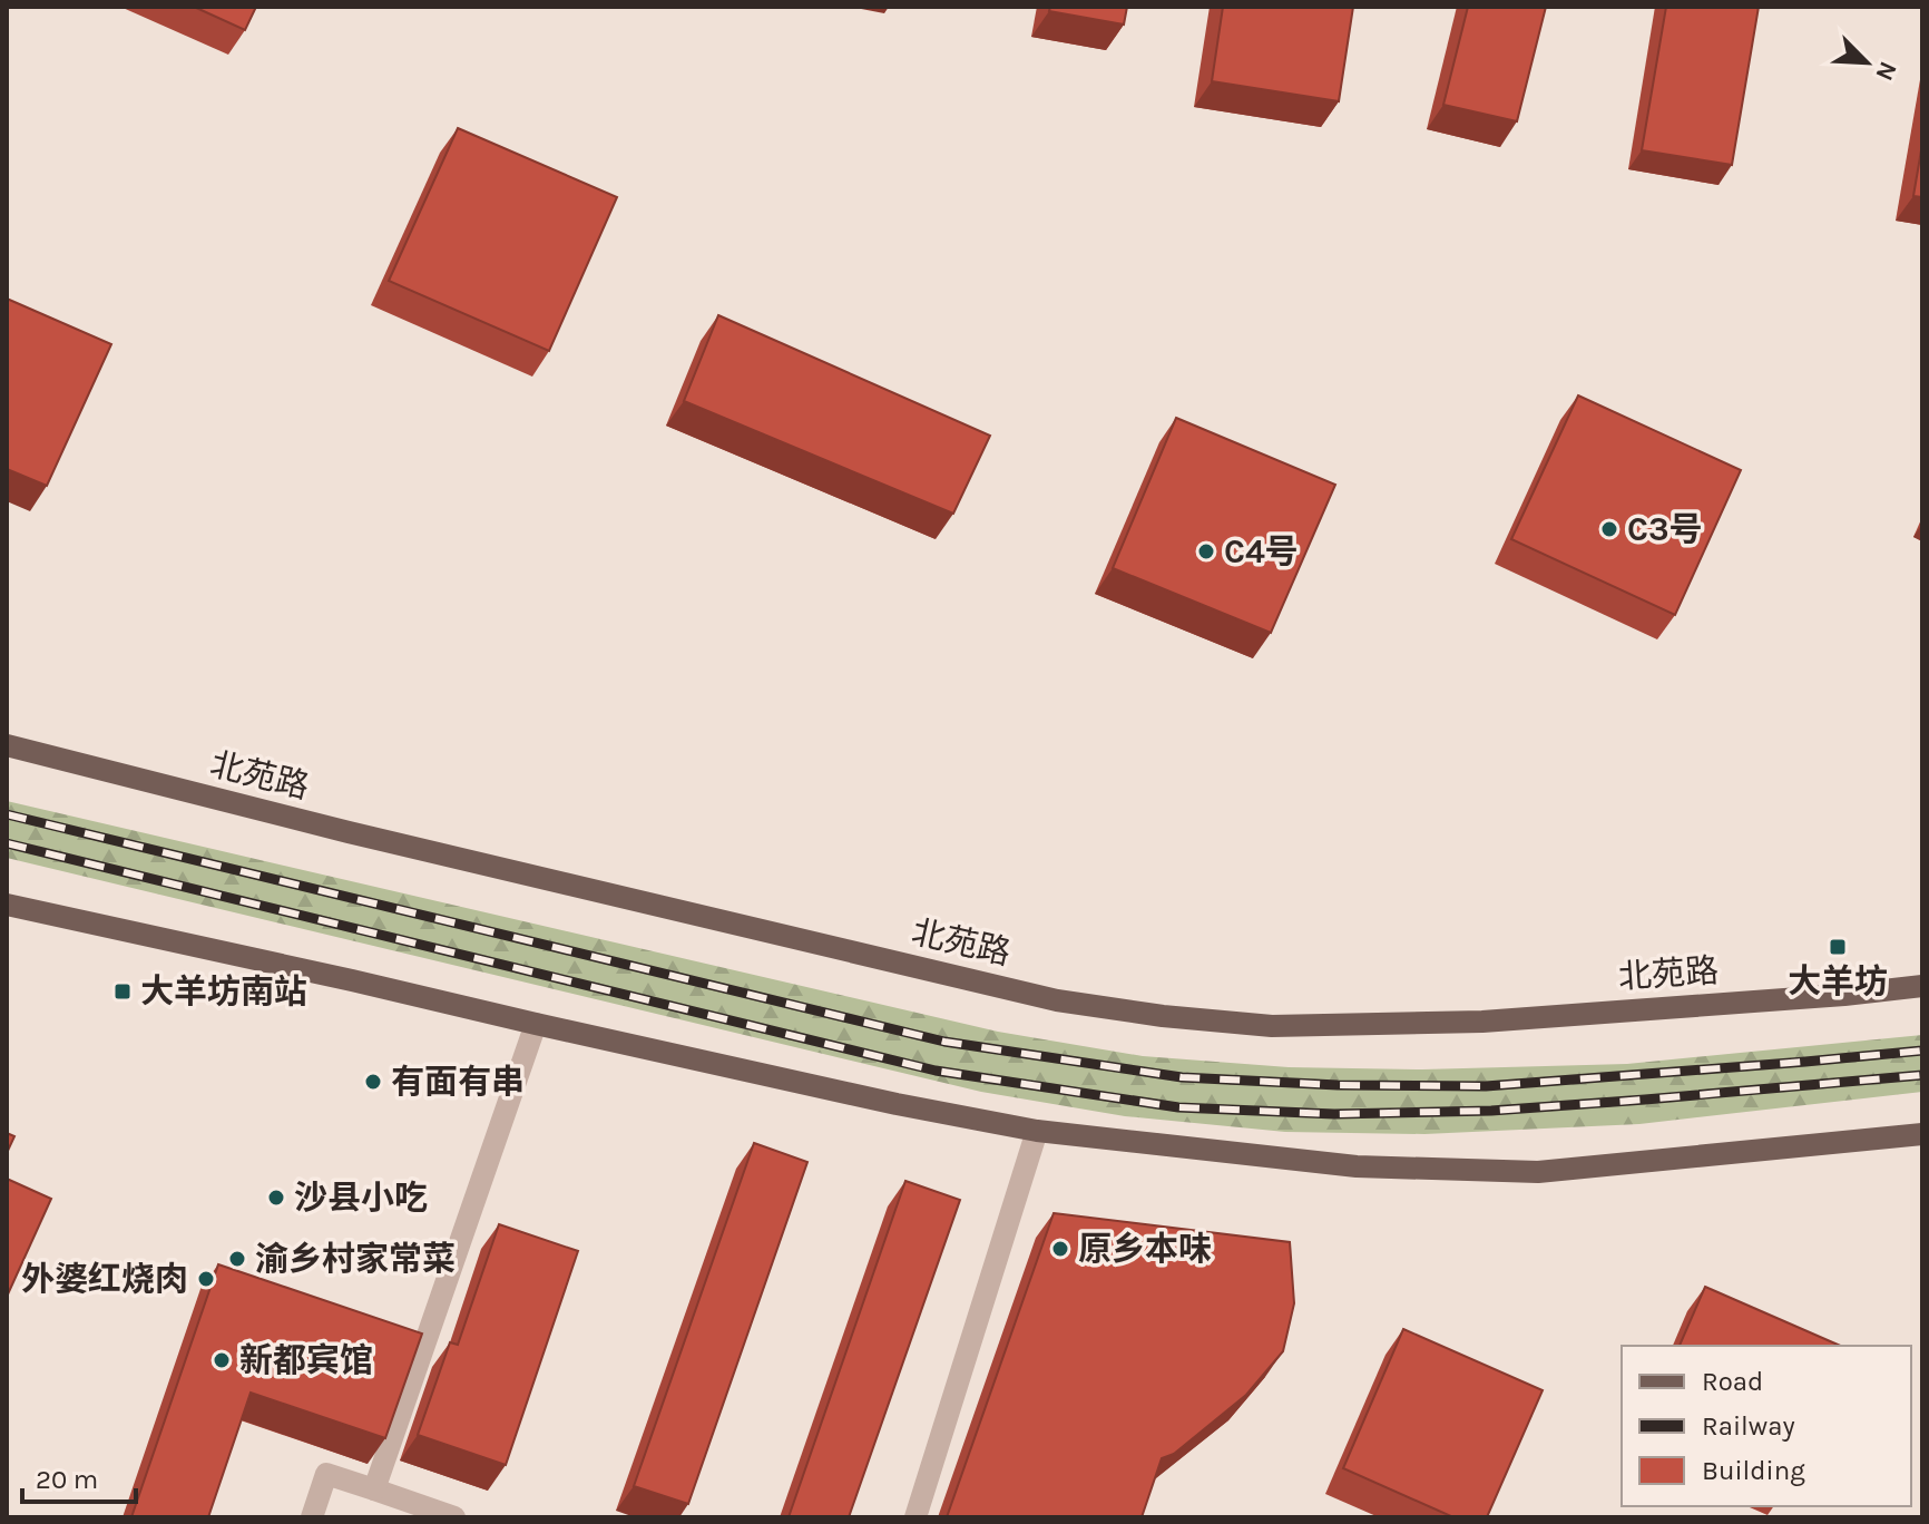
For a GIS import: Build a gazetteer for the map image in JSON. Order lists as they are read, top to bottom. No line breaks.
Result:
{"streets":{"main road":["北苑路"]},"places":{"other":["C3号","C4号","有面有串","沙县小吃","原乡本味","渝乡村家常菜","外婆红烧肉","新都宾馆"],"transit":["大羊坊","大羊坊南站"]},"legend":["Road","Railway","Building"],"scale_bar":"20 m","north":"bottom right"}
